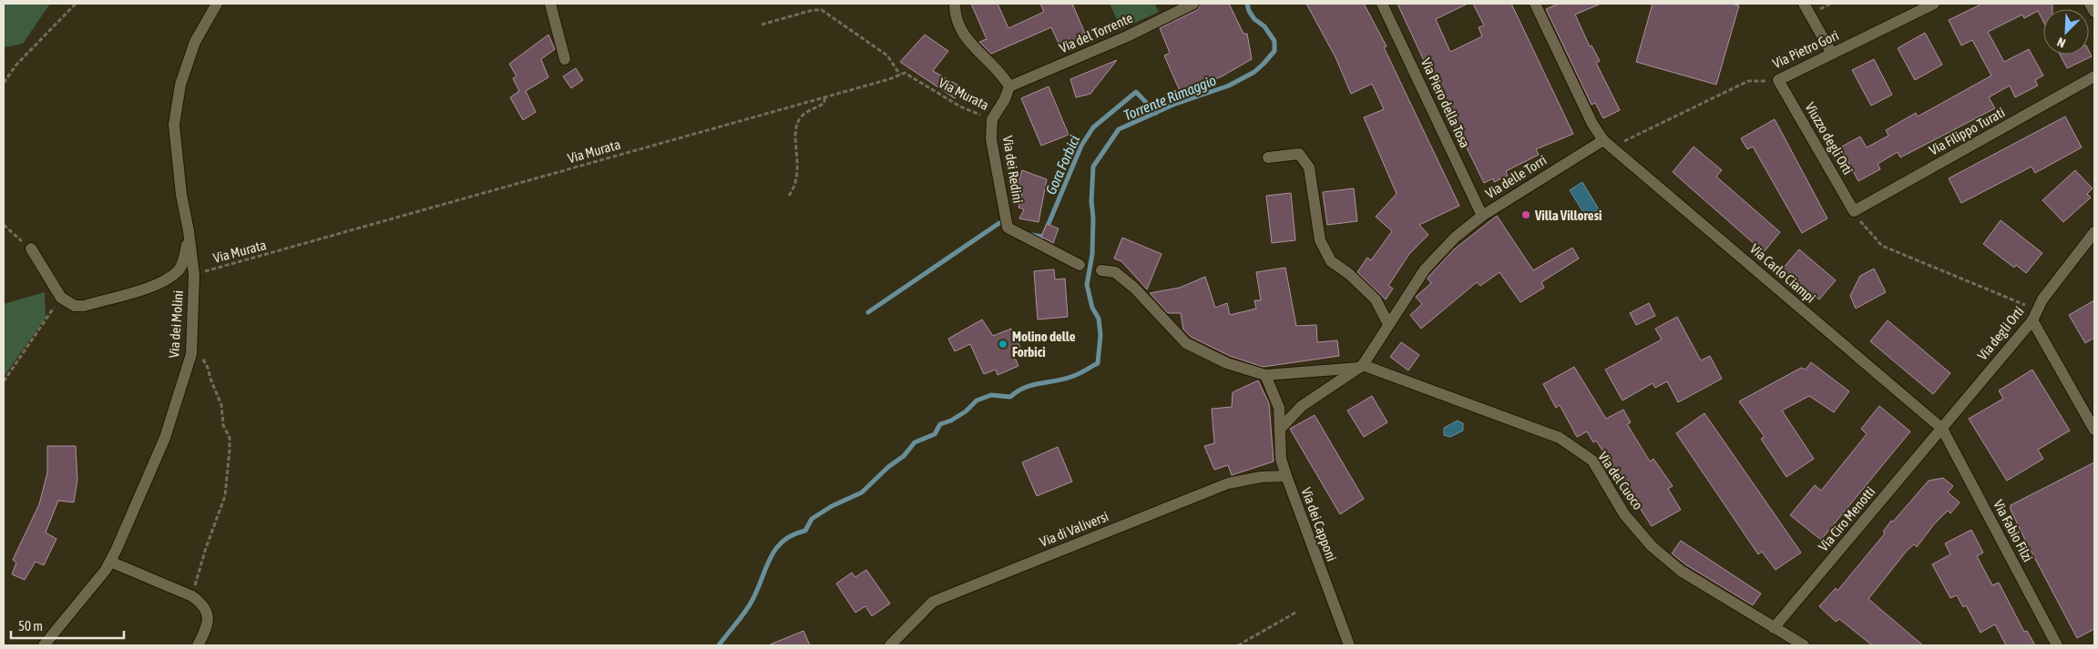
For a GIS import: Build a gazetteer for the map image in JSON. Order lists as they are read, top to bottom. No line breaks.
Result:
{"streets":{"street":["Via del Torrente","Via Pietro Gori","Via Piero della Tosa","Via Filippo Turati","Viuzzo degli Orti","Via dei Redini","Via delle Torri","Via Carlo Ciampi","Via dei Molini","Via degli Orti","Via del Cuoco","Via Ciro Menotti","Via dei Capponi","Via di Valiversi","Via Fabio Filzi"],"path":["Via Murata"]},"crossings":[["Via del Torrente","Via dei Redini"],["Via Pietro Gori","Viuzzo degli Orti"],["Via Pietro Gori","Via delle Torri"],["Via Pietro Gori","Via Carlo Ciampi"],["Via Murata","Via dei Redini"],["Via Murata","Via dei Molini"],["Via Piero della Tosa","Via delle Torri"],["Via Filippo Turati","Viuzzo degli Orti"],["Via delle Torri","Via Carlo Ciampi"],["Via delle Torri","Via del Cuoco"],["Via delle Torri","Via dei Capponi"],["Via Carlo Ciampi","Via degli Orti"],["Via Carlo Ciampi","Via Ciro Menotti"],["Via Carlo Ciampi","Via Fabio Filzi"],["Via degli Orti","Via Ciro Menotti"],["Via degli Orti","Via Fabio Filzi"],["Via del Cuoco","Via Ciro Menotti"],["Via Ciro Menotti","Via Fabio Filzi"],["Via dei Capponi","Via di Valiversi"]],"water":["Torrente Rimaggio","Gora Forbici"],"places":["Villa Villoresi","Molino delle Forbici"],"scale_bar":"50 m","north":"bottom left"}
